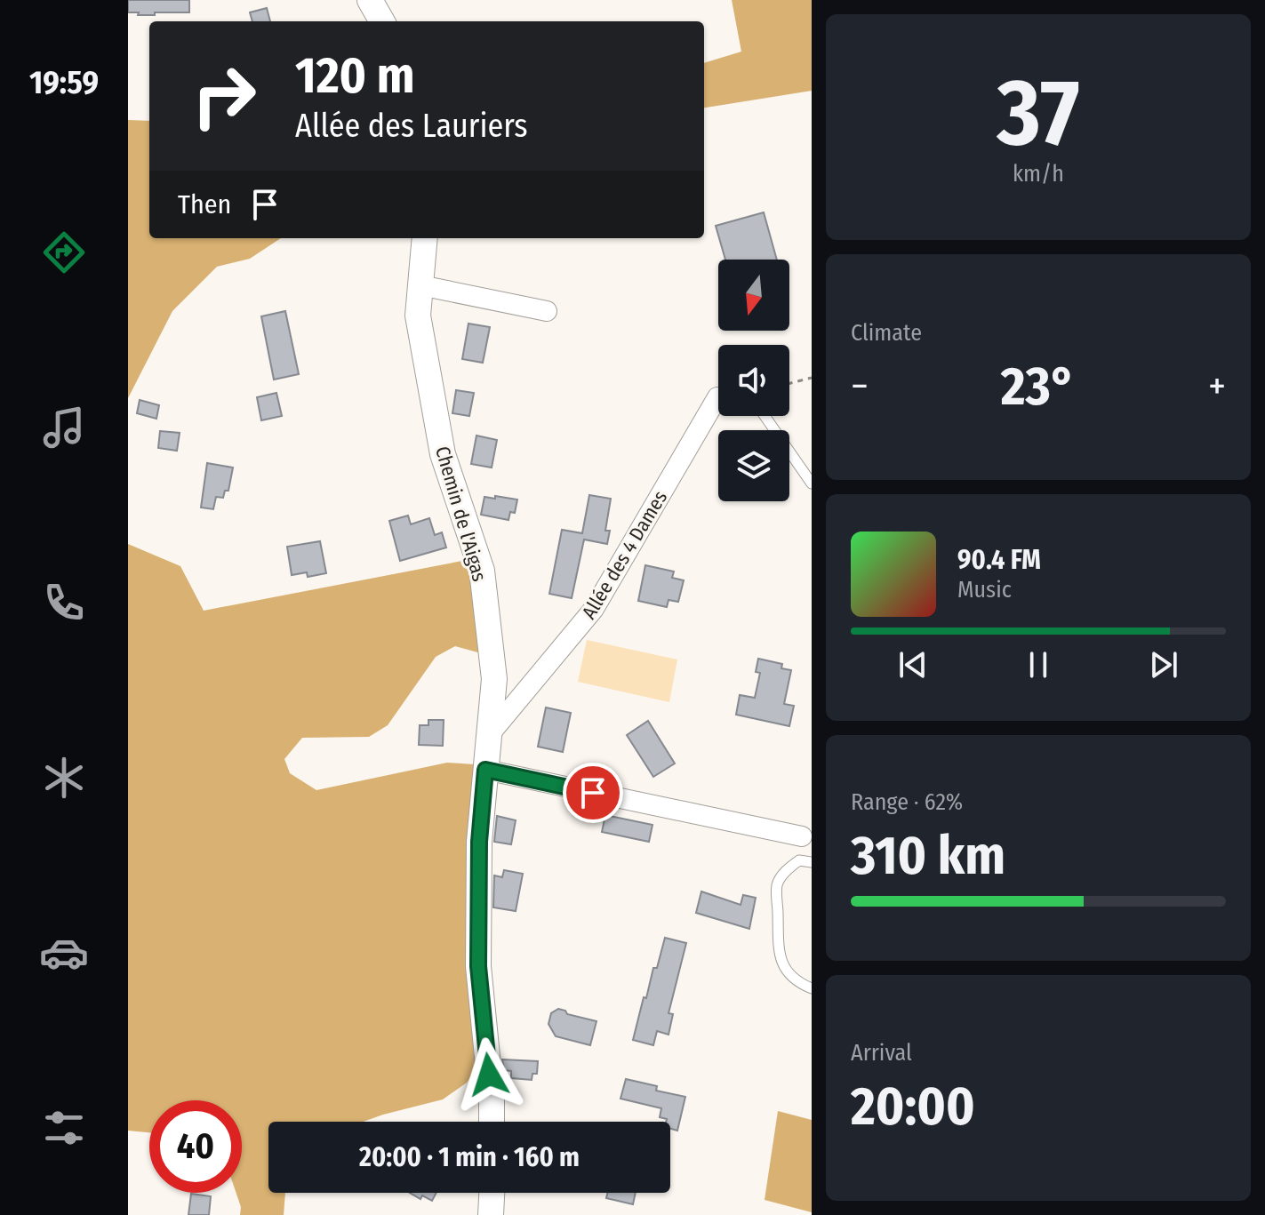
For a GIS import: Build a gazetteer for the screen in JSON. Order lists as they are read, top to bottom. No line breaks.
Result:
{"streets":{"street":["Chemin de l'Aigas","Allée des 4 Dames"]},"crossings":[["Chemin de l'Aigas","Allée des 4 Dames"]],"north":"bottom","page":{"tabs":"19:59","tile":[["37","km/h"],"Climate",["Range · 62%","310 km"],["Arrival","20:00"]],"turn":["120 m","Allée des Lauriers"],"then":"Then","heat":["−","23°","+"],"song":["90.4 FM","Music"],"limit":"40","trip":"20:00 · 1 min · 160 m"}}
